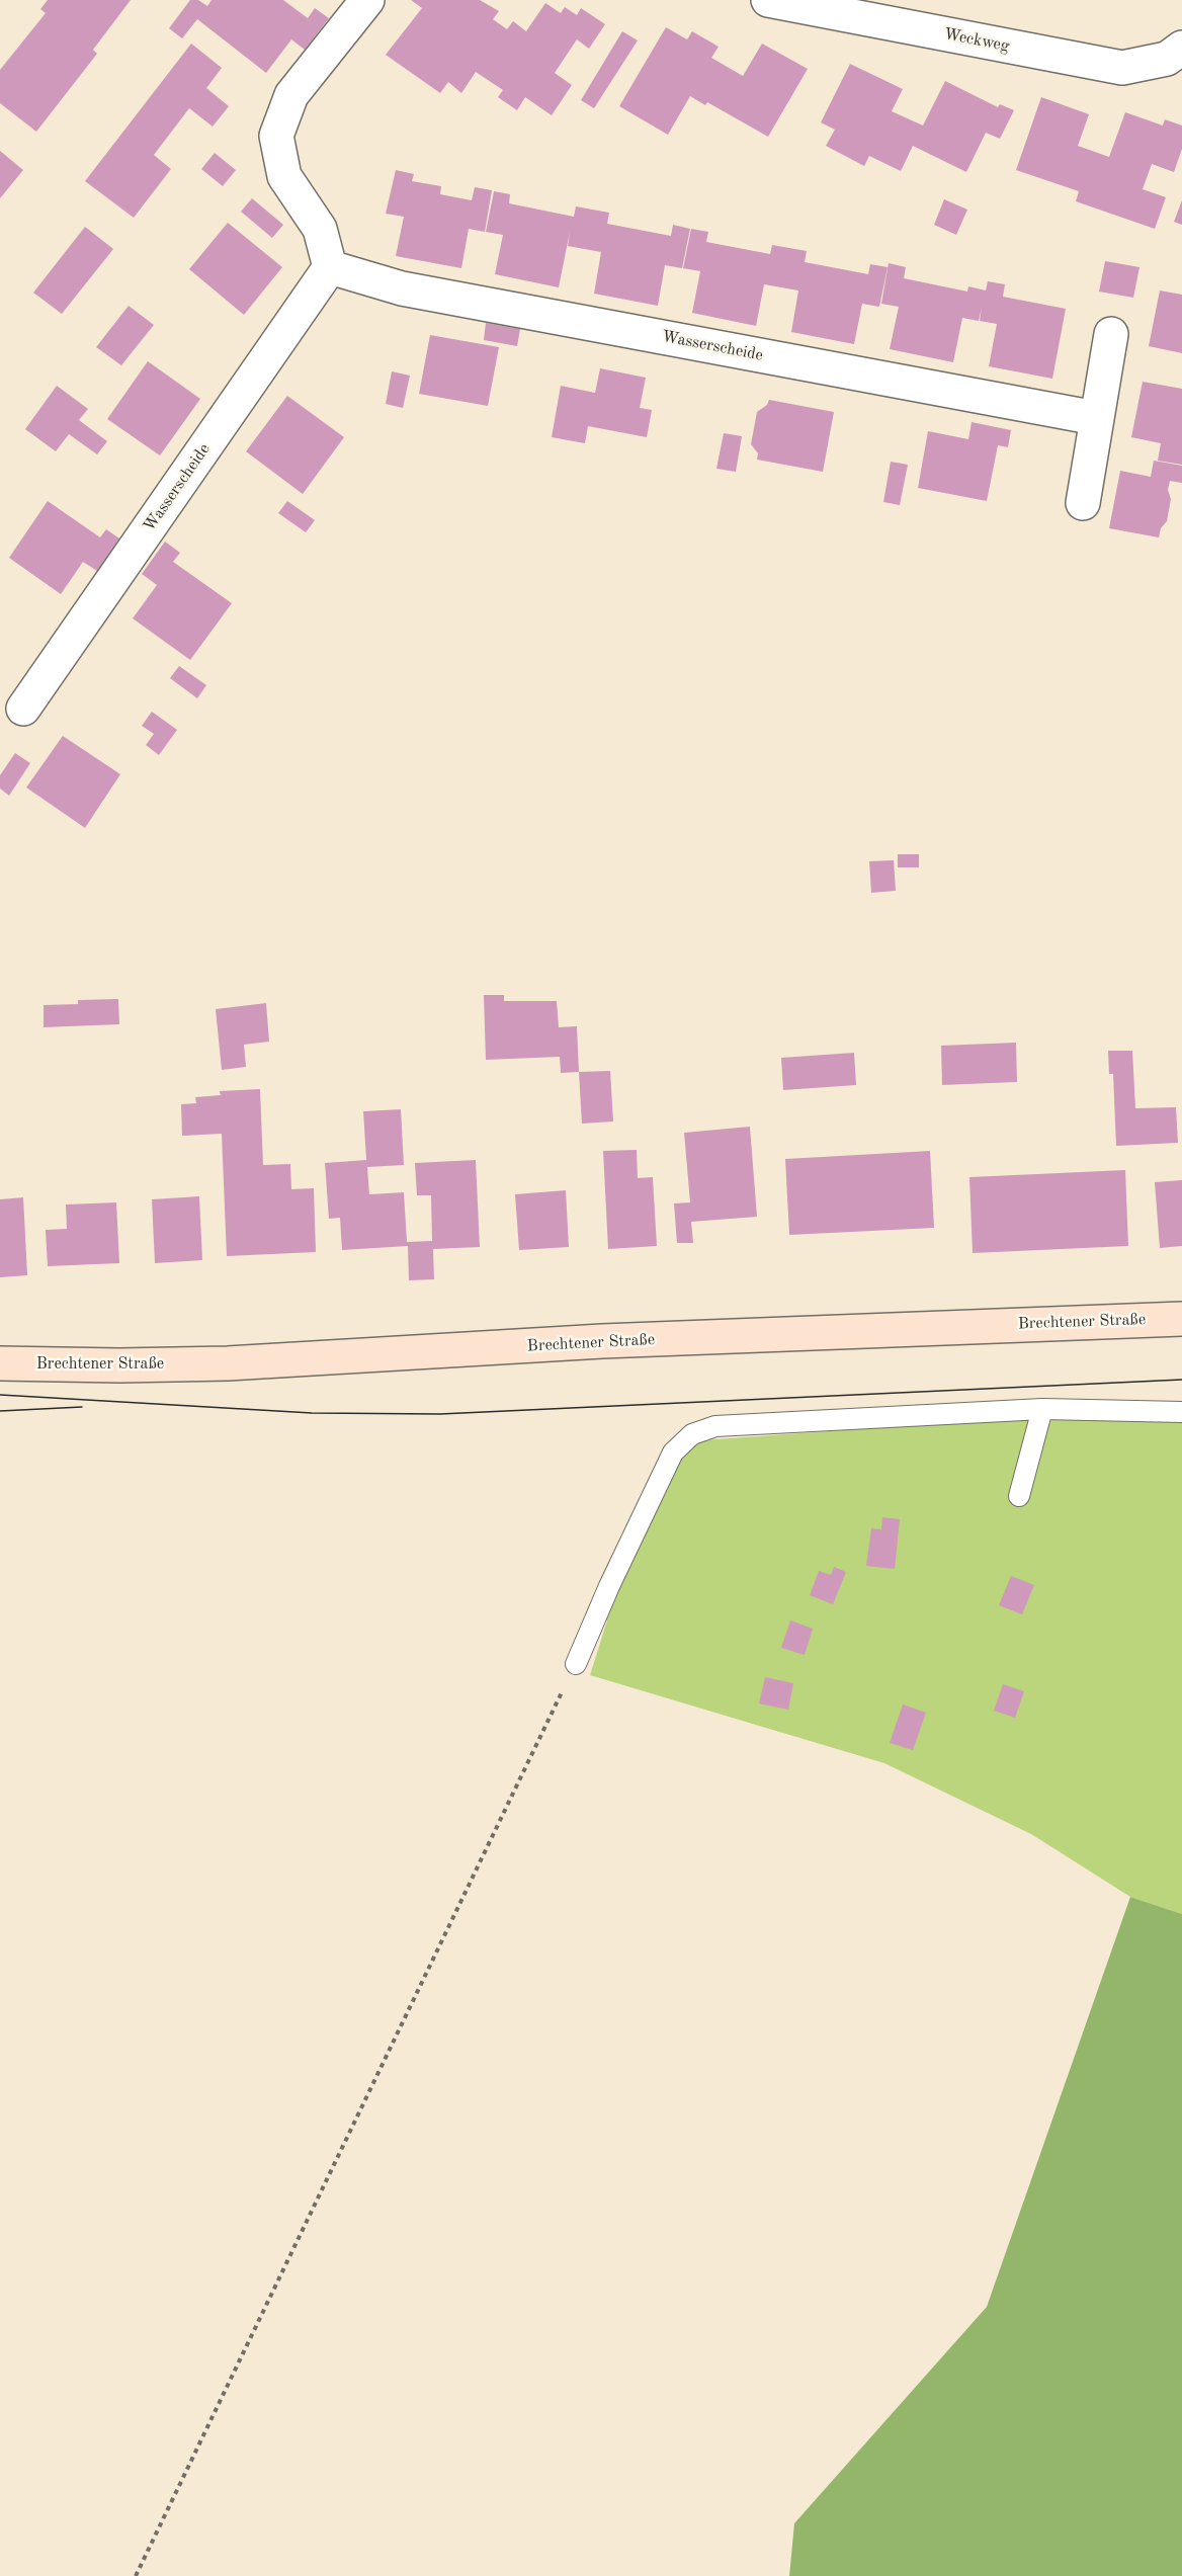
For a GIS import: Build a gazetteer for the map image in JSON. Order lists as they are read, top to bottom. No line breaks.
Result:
{"streets":{"main road":["Brechtener Straße"],"street":["Weckweg","Wasserscheide"]}}
